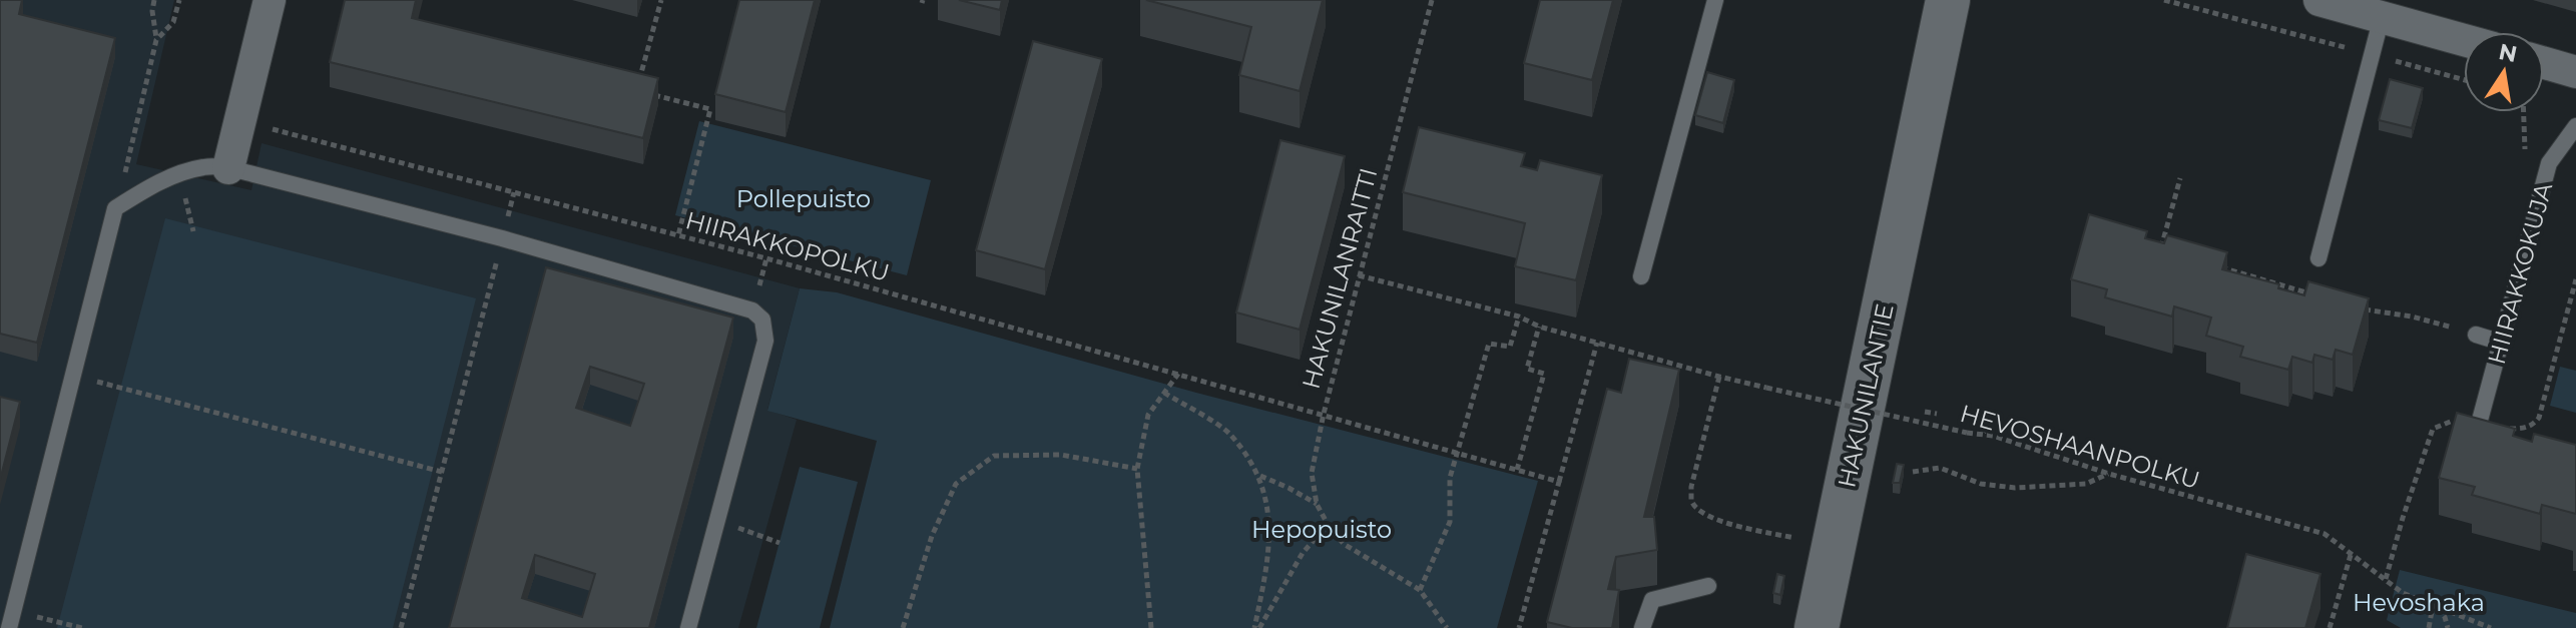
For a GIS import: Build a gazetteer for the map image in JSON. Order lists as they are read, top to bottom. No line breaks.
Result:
{"streets":{"main road":["HAKUNILANTIE"],"lane":["HIIRAKKOKUJA"],"path":["HIIRAKKOPOLKU","HAKUNILANRAITTI","HEVOSHAANPOLKU"]},"crossings":[["HIIRAKKOPOLKU","HAKUNILANRAITTI"],["HAKUNILANRAITTI","HEVOSHAANPOLKU"]],"parks":["Pollepuisto","Hepopuisto","Hevoshaka"],"north":"top"}
